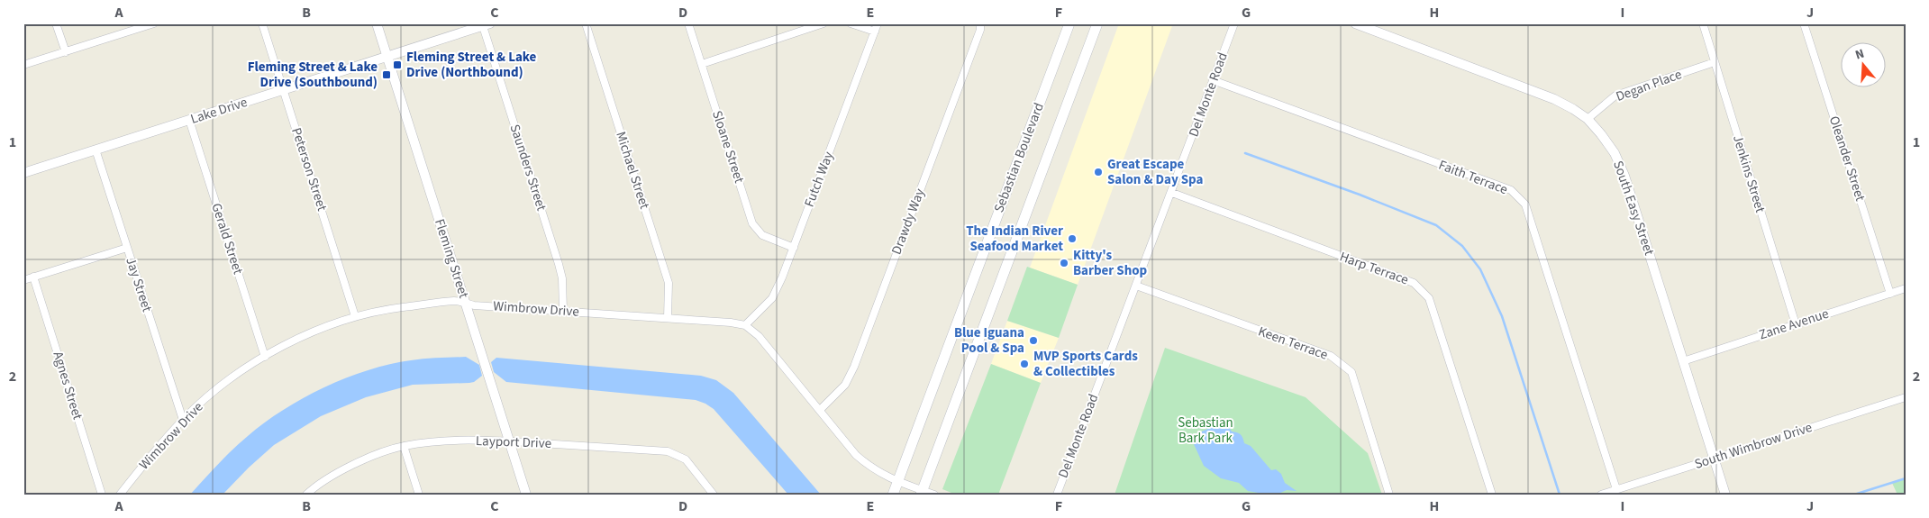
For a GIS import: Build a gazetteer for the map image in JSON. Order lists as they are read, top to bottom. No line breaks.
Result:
{"streets":{"main road":["Sebastian Boulevard"],"street":["Degan Place","Del Monte Road","Lake Drive","Sloane Street","Oleander Street","Saunders Street","Peterson Street","Michael Street","Jenkins Street","Faith Terrace","Futch Way","South Easy Street","Drawdy Way","Gerald Street","Fleming Street","Harp Terrace","Jay Street","Wimbrow Drive","Zane Avenue","Keen Terrace","Agnes Street","Layport Drive","South Wimbrow Drive"]},"crossings":[["Degan Place","Jenkins Street"],["Degan Place","South Easy Street"],["Del Monte Road","Faith Terrace"],["Del Monte Road","Harp Terrace"],["Del Monte Road","Keen Terrace"],["Lake Drive","Saunders Street"],["Lake Drive","Peterson Street"],["Lake Drive","Gerald Street"],["Lake Drive","Fleming Street"],["Lake Drive","Jay Street"],["Sloane Street","Futch Way"],["Oleander Street","Zane Avenue"],["Saunders Street","Wimbrow Drive"],["Peterson Street","Wimbrow Drive"],["Michael Street","Wimbrow Drive"],["Jenkins Street","Zane Avenue"],["Faith Terrace","South Wimbrow Drive"],["Futch Way","Wimbrow Drive"],["South Easy Street","Zane Avenue"],["South Easy Street","South Wimbrow Drive"],["Gerald Street","Wimbrow Drive"],["Fleming Street","Wimbrow Drive"],["Fleming Street","Layport Drive"],["Jay Street","Wimbrow Drive"]],"parks":["Sebastian Bark Park"],"places":{"transit":["Fleming Street & Lake Drive (Northbound)","Fleming Street & Lake Drive (Southbound)"],"other":["Great Escape Salon & Day Spa","The Indian River Seafood Market","Kitty's Barber Shop","Blue Iguana Pool & Spa","MVP Sports Cards & Collectibles"]},"north":"top","grid":{"columns":["A","B","C","D","E","F","G","H","I","J"],"rows":["1","2"]}}
